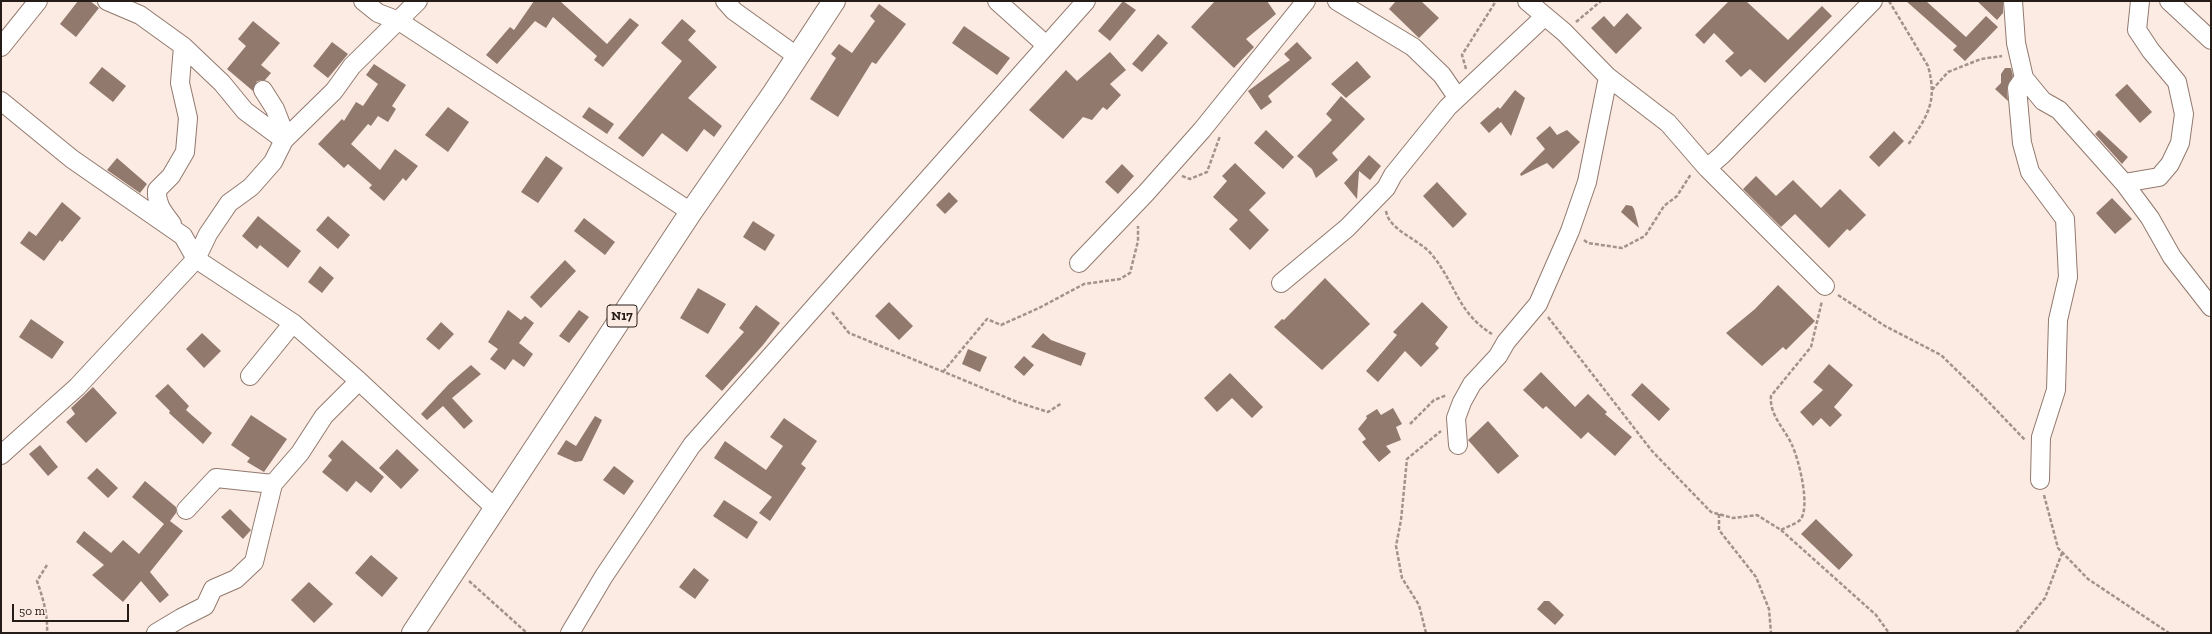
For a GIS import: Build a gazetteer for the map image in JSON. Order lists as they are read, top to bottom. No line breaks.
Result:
{"streets":{"main road":["N17"]},"scale_bar":"50 m"}
